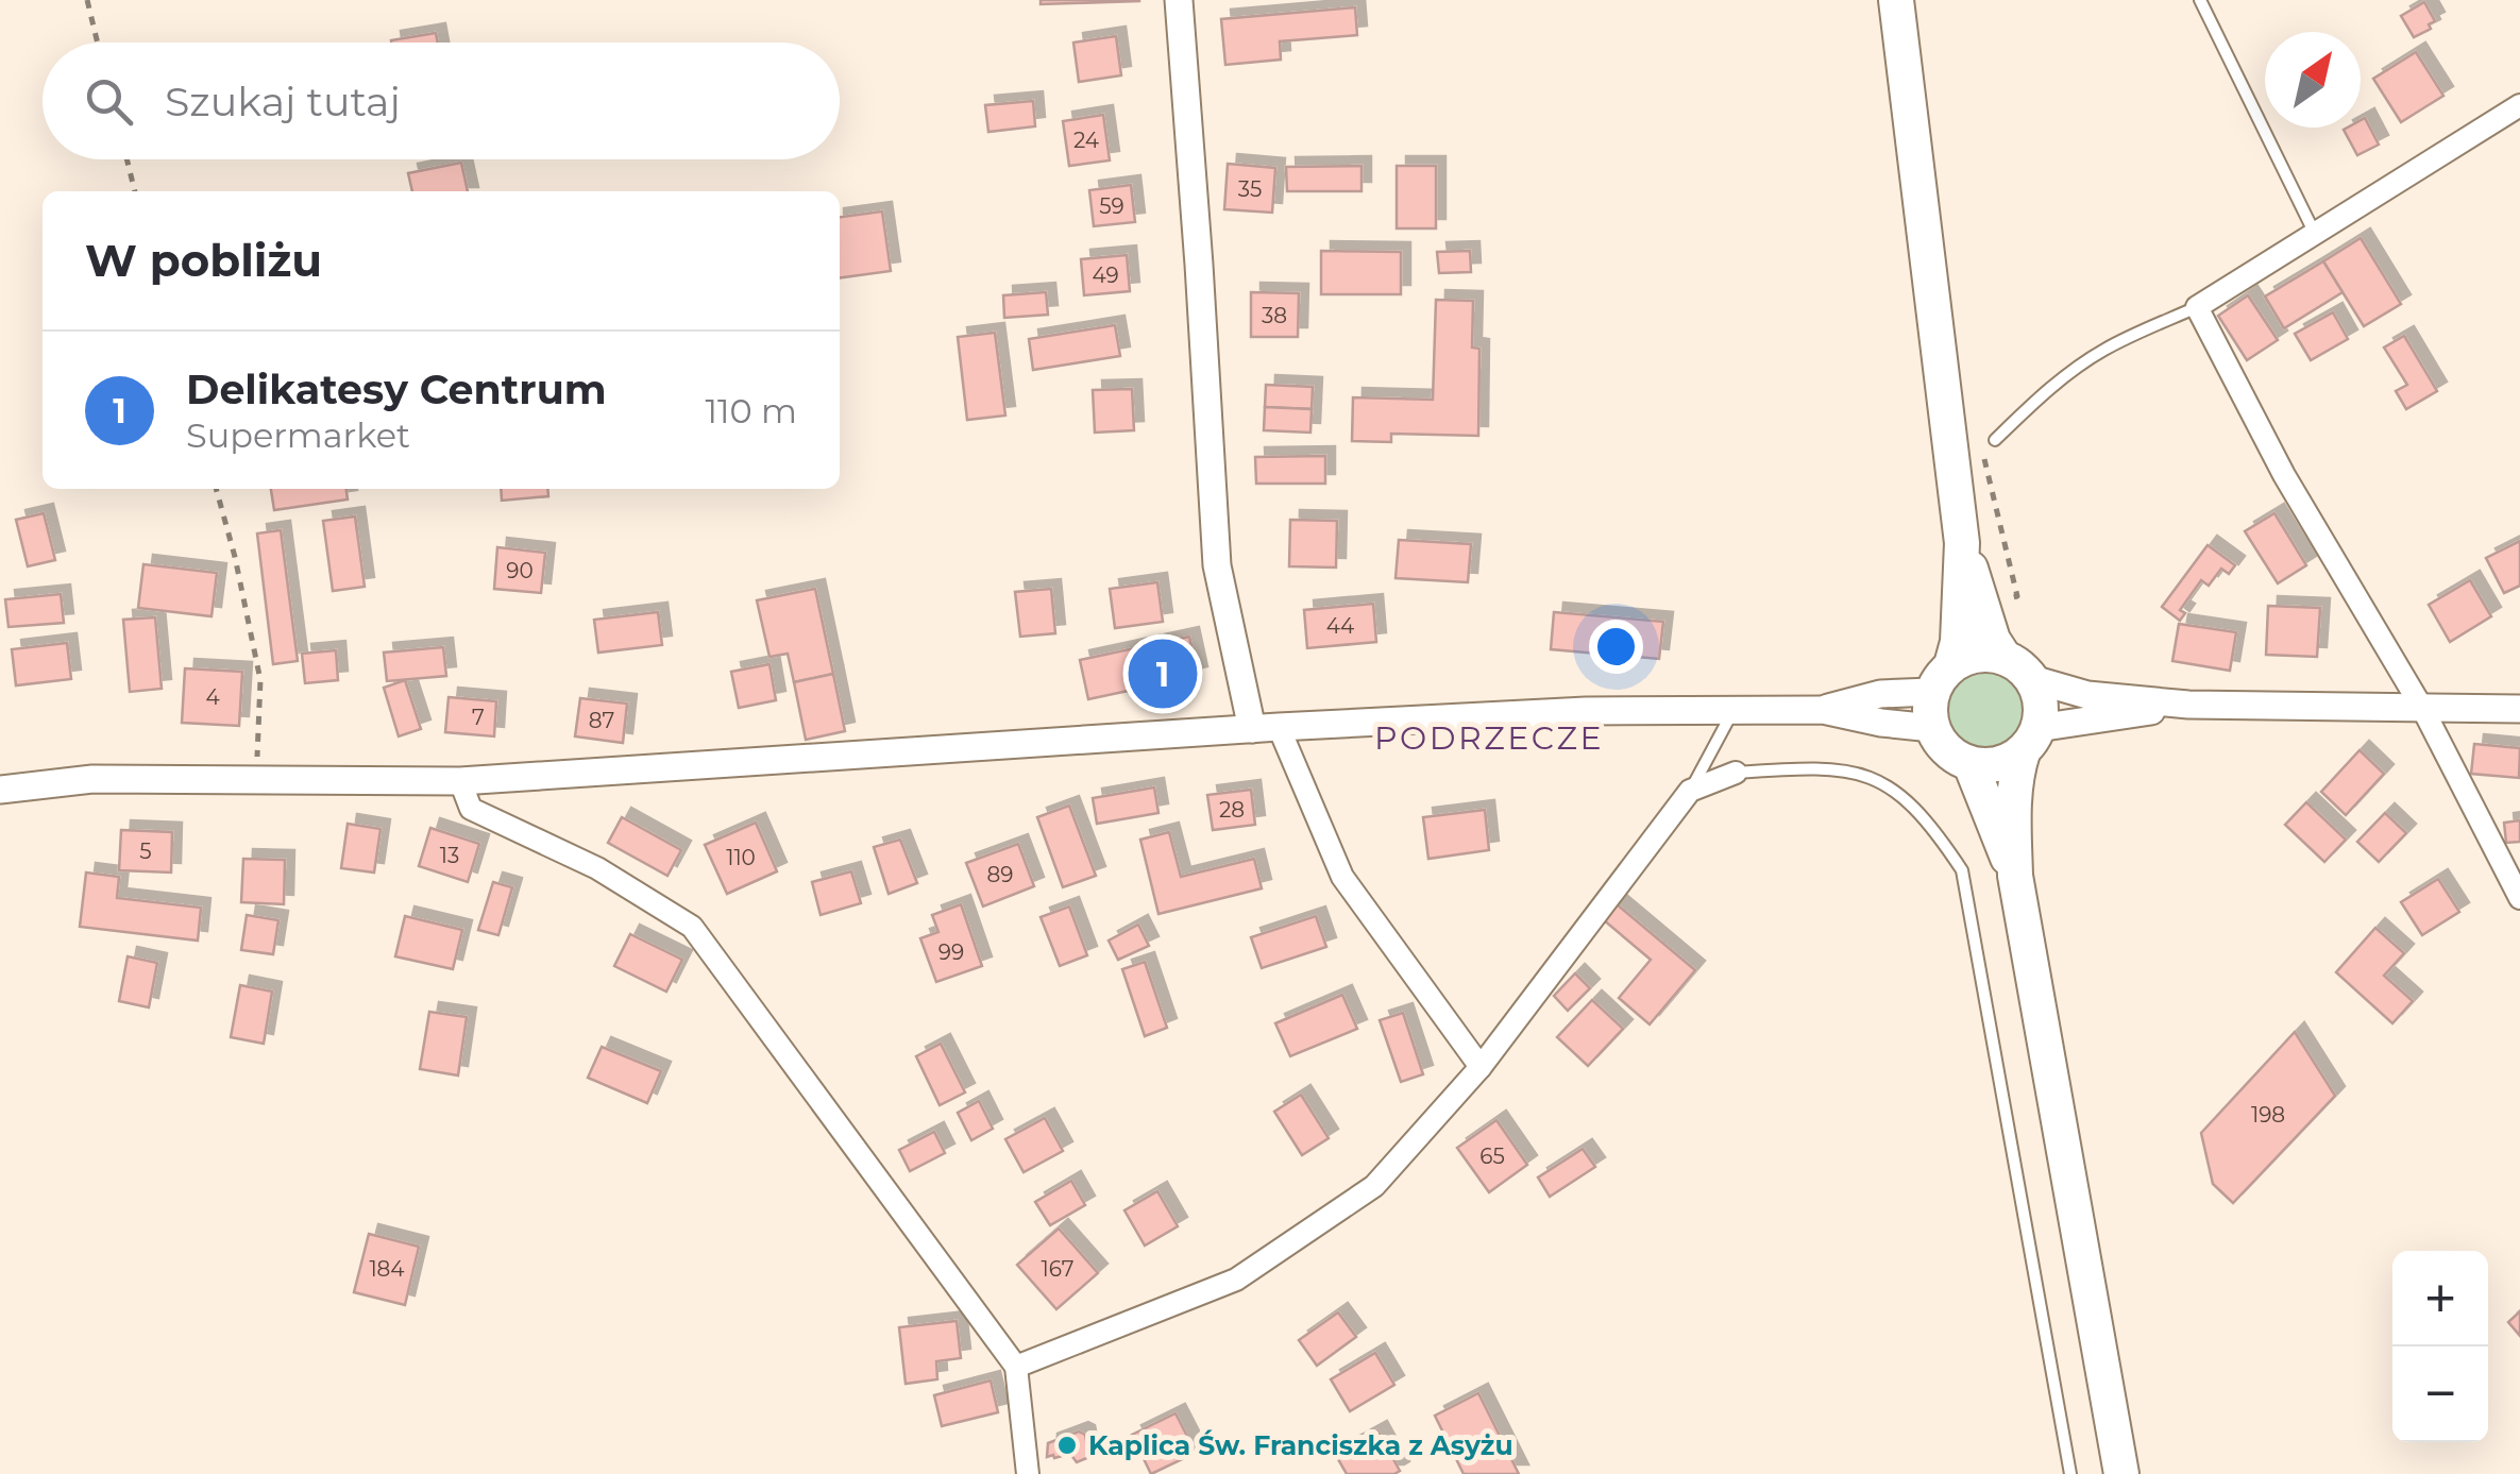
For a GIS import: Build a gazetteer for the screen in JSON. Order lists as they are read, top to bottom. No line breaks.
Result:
{"districts":["PODRZECZE"],"places":["Kaplica Św. Franciszka z Asyżu"],"house_numbers":["24","35","59","49","38","90","44","4","7","87","28","5","13","110","89","99","198","65","184","167"],"north":"top right","page":{"search":"Szukaj tutaj","heading":"W pobliżu","list":[{"mark":"1","name":"Delikatesy Centrum","note":"Supermarket","value":"110 m"}],"pins":"1","map_buttons":["+","−"]}}
